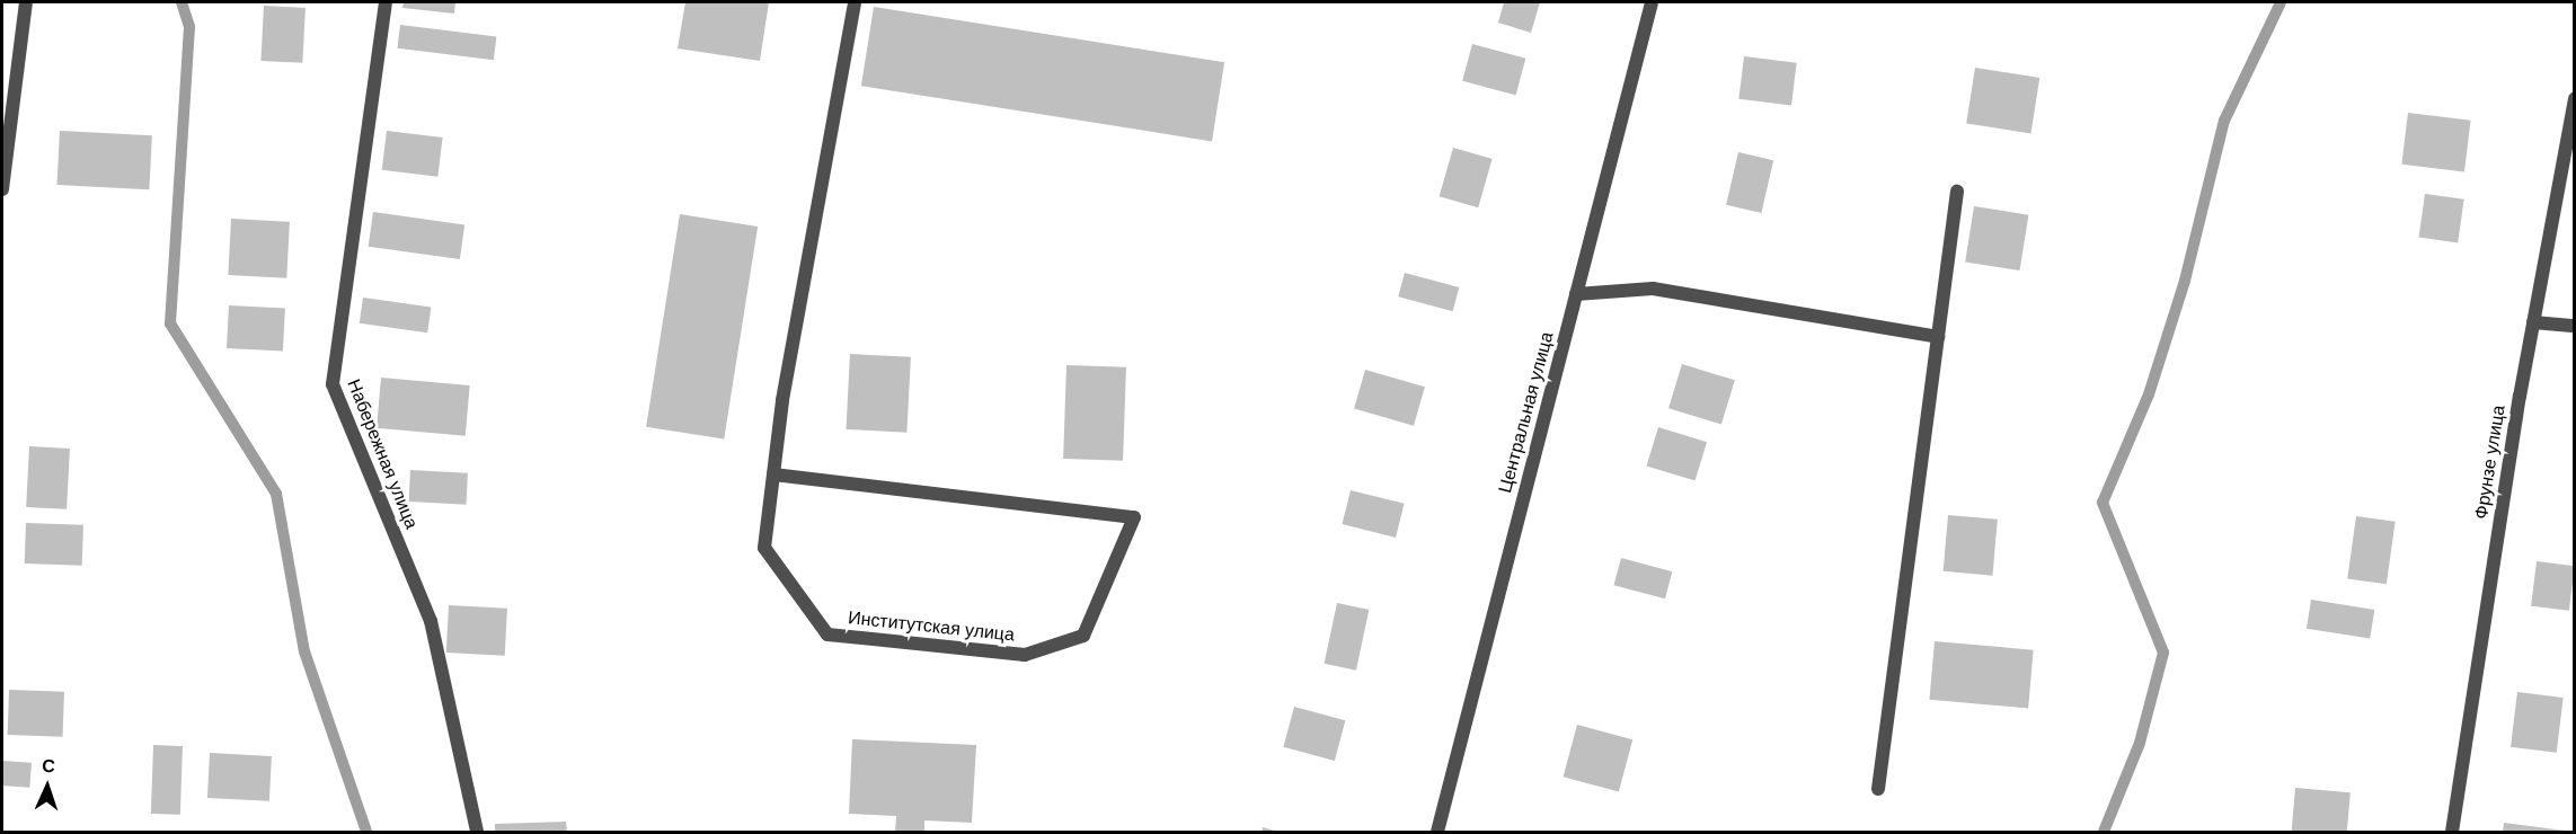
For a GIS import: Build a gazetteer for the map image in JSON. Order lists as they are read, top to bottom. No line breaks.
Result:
{"streets":{"street":["Центральная улица","Набережная улица","Фрунзе улица","Институтская улица"]},"north":"top"}
